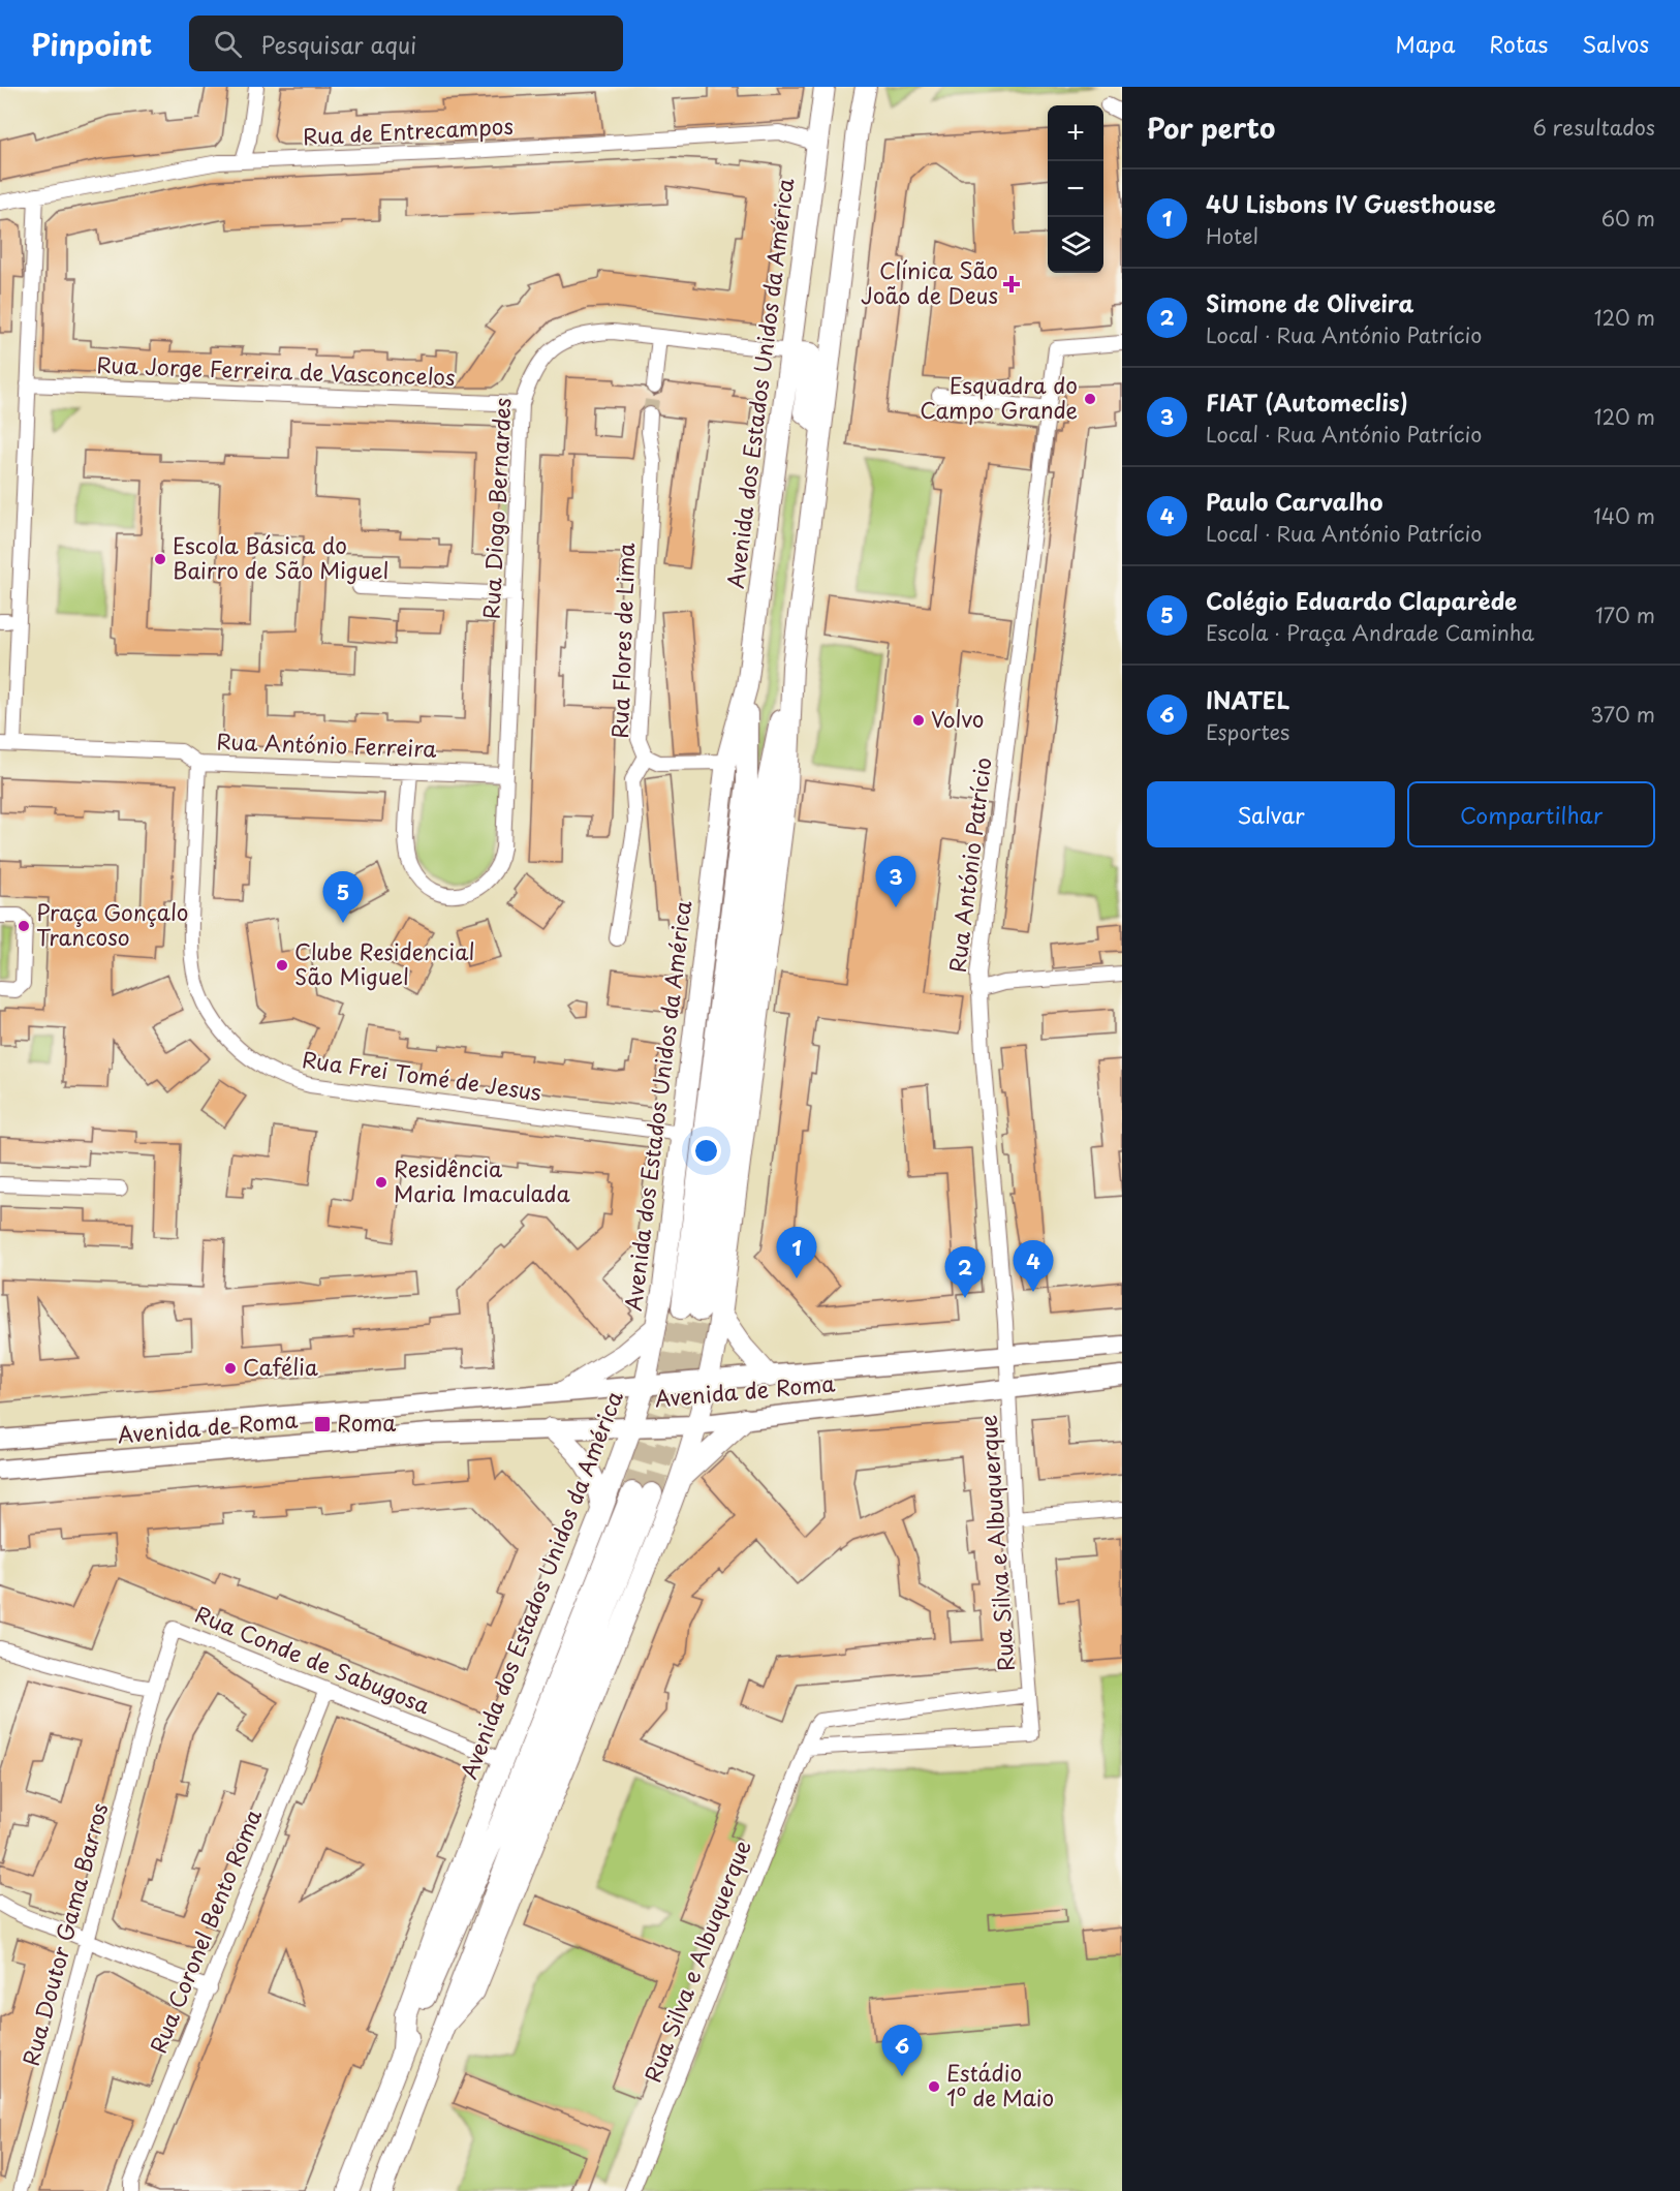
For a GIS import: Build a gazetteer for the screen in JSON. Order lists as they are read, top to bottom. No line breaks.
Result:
{"streets":{"main road":["Avenida dos Estados Unidos da América","Avenida de Roma"],"street":["Rua de Entrecampos","Rua Jorge Ferreira de Vasconcelos","Rua Diogo Bernardes","Rua Flores de Lima","Rua António Ferreira","Rua António Patrício","Rua Frei Tomé de Jesus","Rua Silva e Albuquerque","Rua Conde de Sabugosa","Rua Coronel Bento Roma","Rua Doutor Gama Barros"]},"crossings":[["Rua de Entrecampos","Avenida dos Estados Unidos da América"],["Rua Jorge Ferreira de Vasconcelos","Rua Diogo Bernardes"],["Avenida dos Estados Unidos da América","Rua Diogo Bernardes"],["Avenida dos Estados Unidos da América","Rua Frei Tomé de Jesus"],["Avenida dos Estados Unidos da América","Avenida de Roma"],["Avenida dos Estados Unidos da América","Rua Conde de Sabugosa"],["Rua Diogo Bernardes","Rua António Ferreira"],["Rua António Ferreira","Rua Frei Tomé de Jesus"],["Rua António Patrício","Avenida de Roma"],["Rua António Patrício","Rua Silva e Albuquerque"],["Avenida de Roma","Rua Silva e Albuquerque"],["Rua Conde de Sabugosa","Rua Coronel Bento Roma"],["Rua Conde de Sabugosa","Rua Doutor Gama Barros"]],"places":{"health":["Clínica São João de Deus"],"other":["Esquadra do Campo Grande","Escola Básica do Bairro de São Miguel","Volvo","Praça Gonçalo Trancoso","Clube Residencial São Miguel","Residência Maria Imaculada","Cafélia","Estádio 1º de Maio"],"transit":["Roma"]},"page":{"header":"Pinpoint","search":"Pesquisar aqui","nav":["Mapa","Rotas","Salvos"],"heading":["Por perto","6 resultados"],"map_buttons":["+","−"],"list":[{"mark":"1","name":"4U Lisbons IV Guesthouse","note":"Hotel","value":"60 m"},{"mark":"2","name":"Simone de Oliveira","note":"Local · Rua António Patrício","value":"120 m"},{"mark":"3","name":"FIAT (Automeclis)","note":"Local · Rua António Patrício","value":"120 m"},{"mark":"4","name":"Paulo Carvalho","note":"Local · Rua António Patrício","value":"140 m"},{"mark":"5","name":"Colégio Eduardo Claparède","note":"Escola · Praça Andrade Caminha","value":"170 m"},{"mark":"6","name":"INATEL","note":"Esportes","value":"370 m"}],"buttons":["Salvar","Compartilhar"],"pins":["3","5","1","4","2","6"]}}
